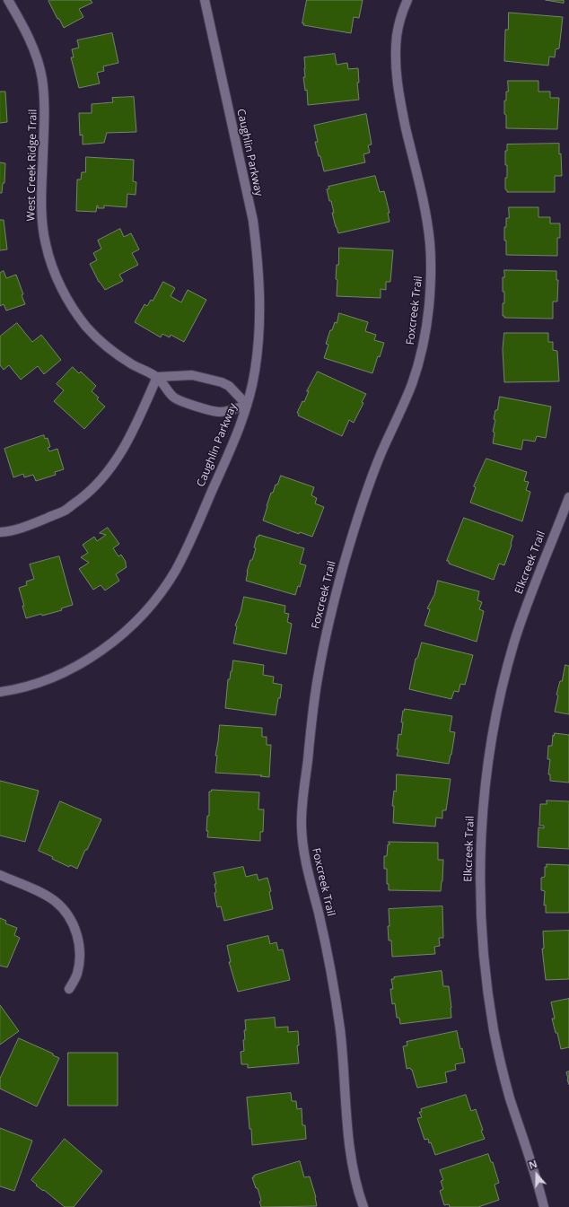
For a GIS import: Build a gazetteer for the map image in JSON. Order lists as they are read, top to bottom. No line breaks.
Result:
{"streets":{"street":["Caughlin Parkway","West Creek Ridge Trail","Foxcreek Trail","Elkcreek Trail"]},"crossings":[["Caughlin Parkway","West Creek Ridge Trail"]],"north":"top"}
